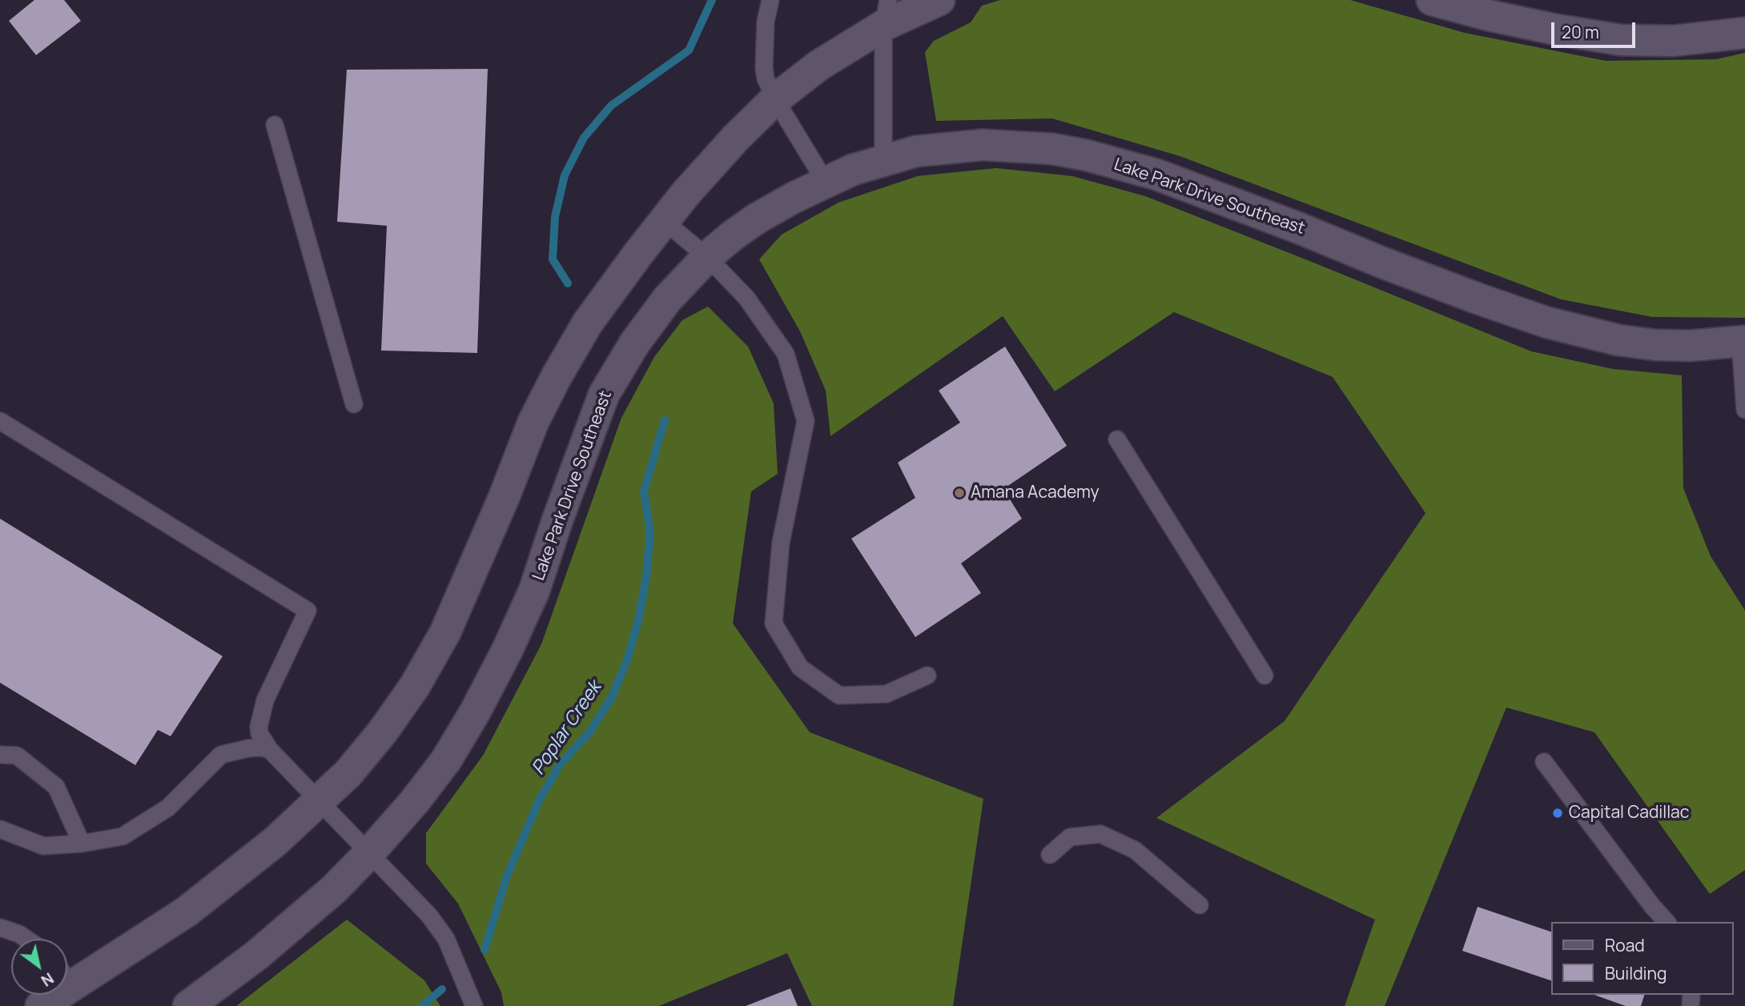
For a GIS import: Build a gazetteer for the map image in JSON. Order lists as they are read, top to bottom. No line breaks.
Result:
{"streets":{"street":["Lake Park Drive Southeast"]},"water":["Poplar Creek"],"places":["Amana Academy","Capital Cadillac"],"legend":["Road","Building"],"scale_bar":"20 m","north":"bottom right"}
